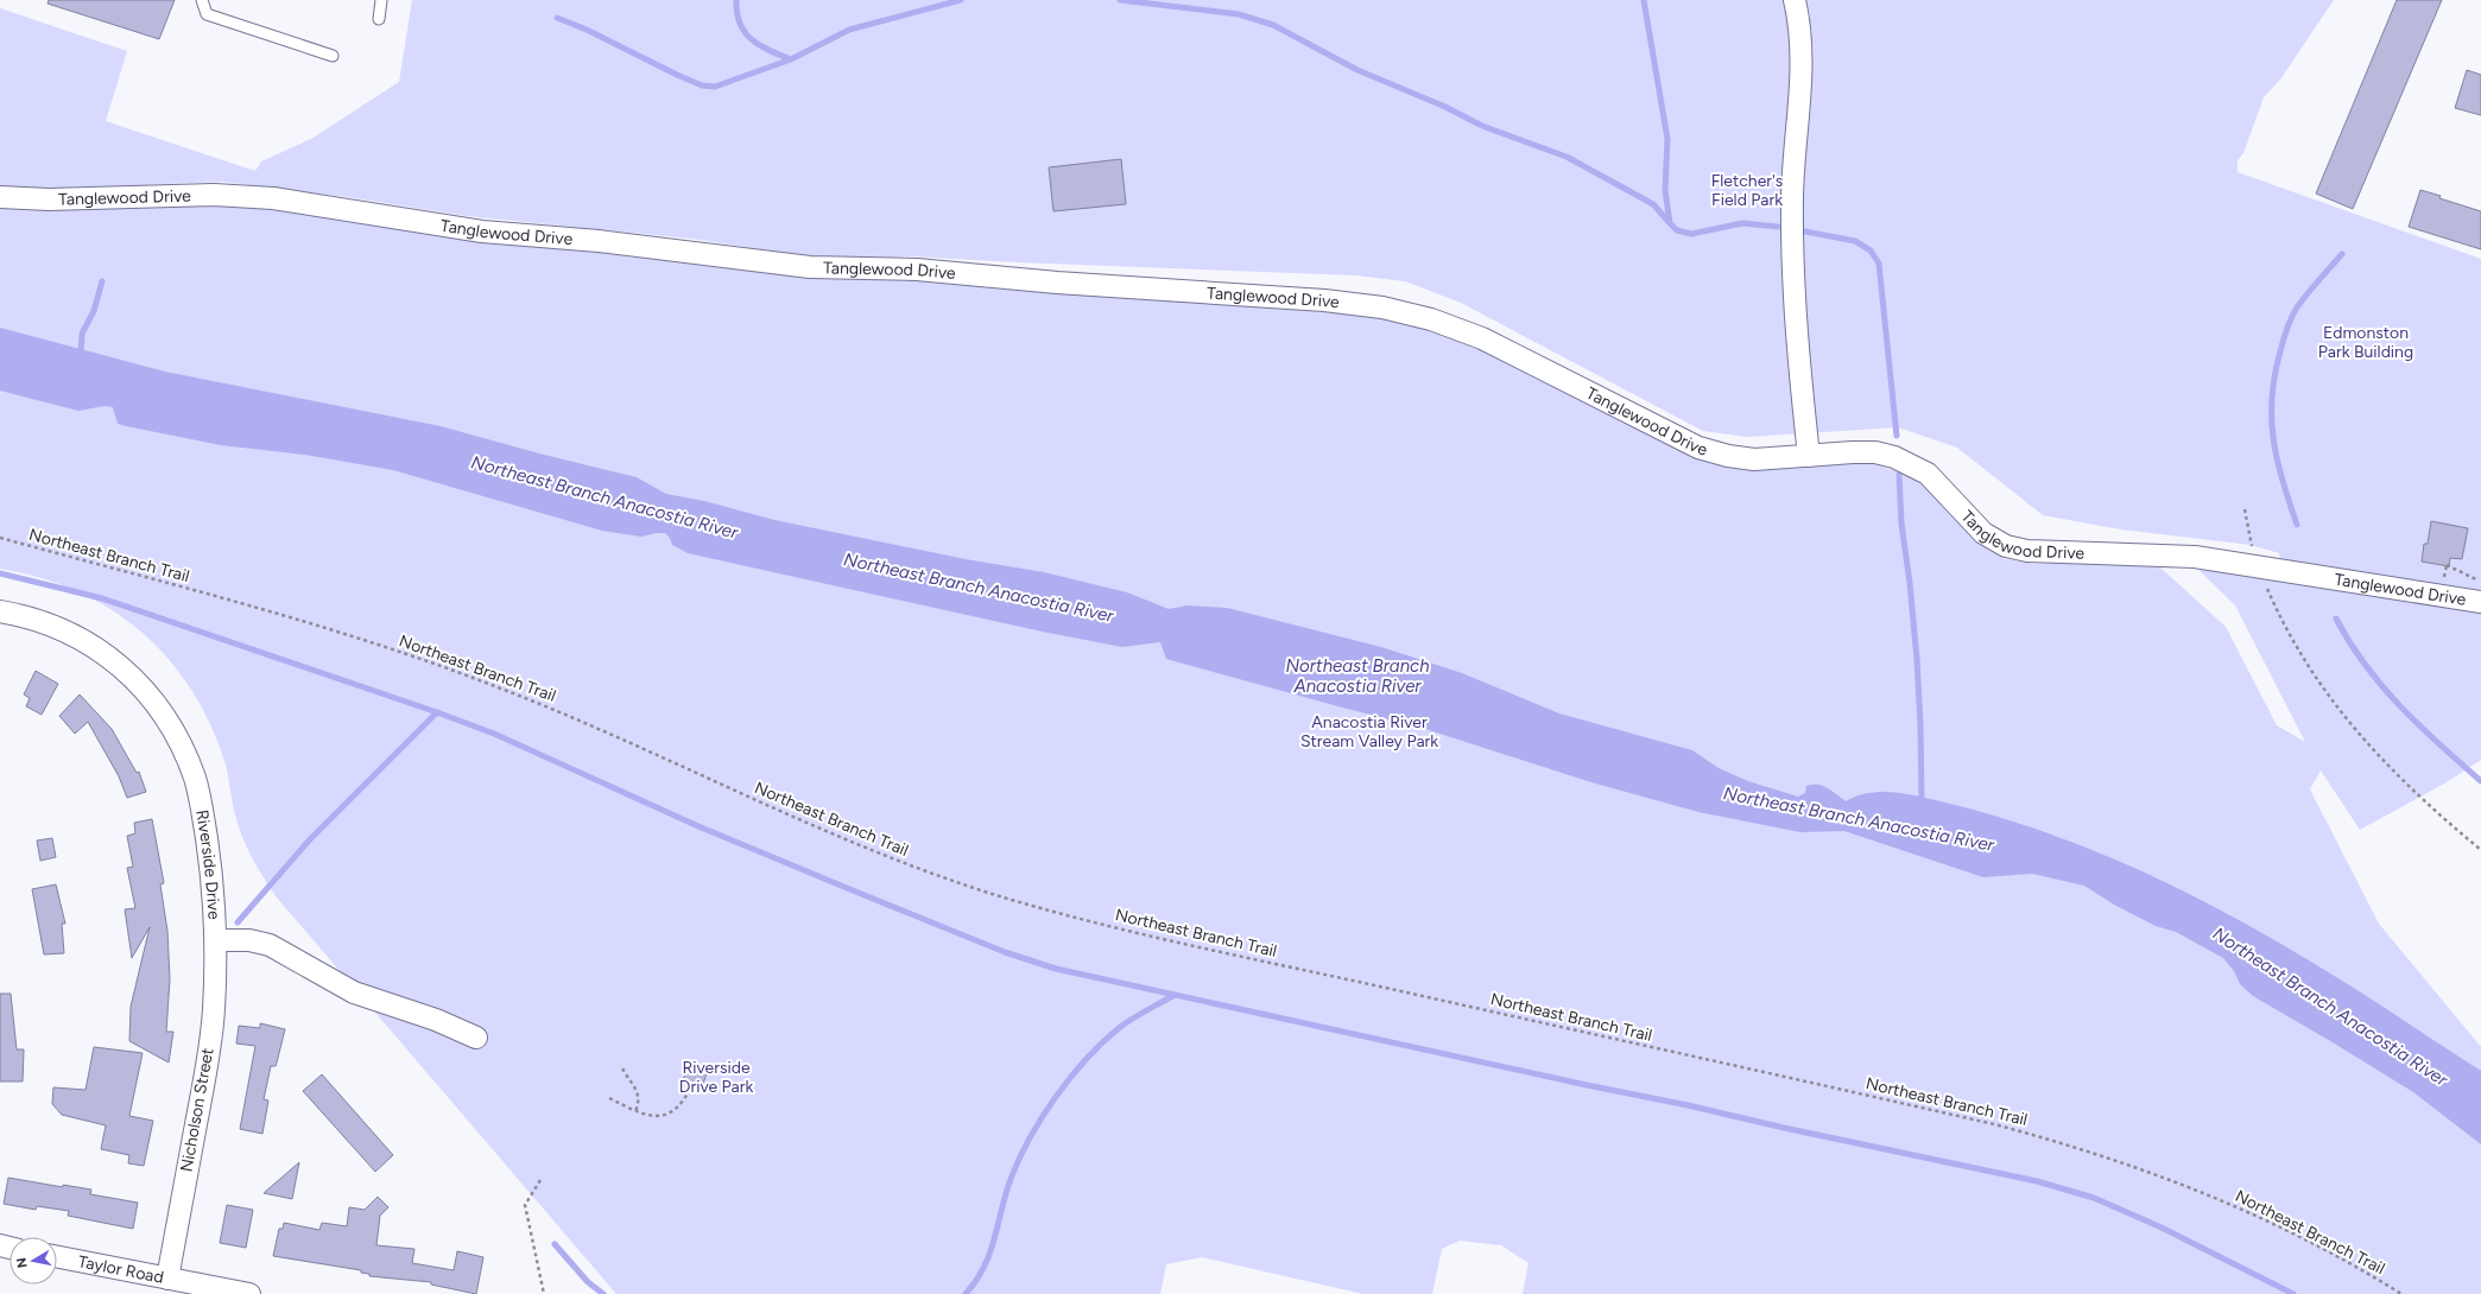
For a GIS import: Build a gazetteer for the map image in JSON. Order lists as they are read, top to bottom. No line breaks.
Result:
{"streets":{"street":["Tanglewood Drive","Riverside Drive","Nicholson Street","Taylor Road"],"path":["Northeast Branch Trail"]},"crossings":[["Riverside Drive","Nicholson Street"],["Nicholson Street","Taylor Road"]],"water":["Northeast Branch Anacostia River"],"parks":["Fletcher's Field Park","Edmonston Park Building","Anacostia River Stream Valley Park","Riverside Drive Park"],"north":"left"}
